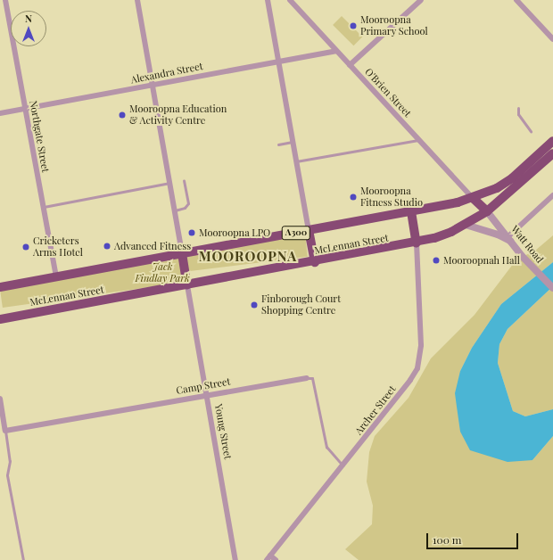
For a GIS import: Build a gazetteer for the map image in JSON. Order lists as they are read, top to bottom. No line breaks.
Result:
{"streets":{"highway":["A300","McLennan Street"],"street":["Alexandra Street","O'Brien Street","Northgate Street","Watt Road","Camp Street","Archer Street","Young Street"]},"crossings":[["Alexandra Street","O'Brien Street"],["Alexandra Street","Northgate Street"],["O'Brien Street","A300"],["Northgate Street","A300"],["McLennan Street","Watt Road"],["McLennan Street","Archer Street"],["McLennan Street","Young Street"],["Camp Street","Archer Street"],["Camp Street","Young Street"]],"districts":["MOOROOPNA"],"parks":["Jack Findlay Park"],"places":["Mooroopna Primary School","Mooroopna Education & Activity Centre","Mooroopna Fitness Studio","Mooroopna LPO","Advanced Fitness","Cricketers Arms Hotel","Mooroopnah Hall","Finborough Court Shopping Centre"],"scale_bar":"100 m","north":"top"}
